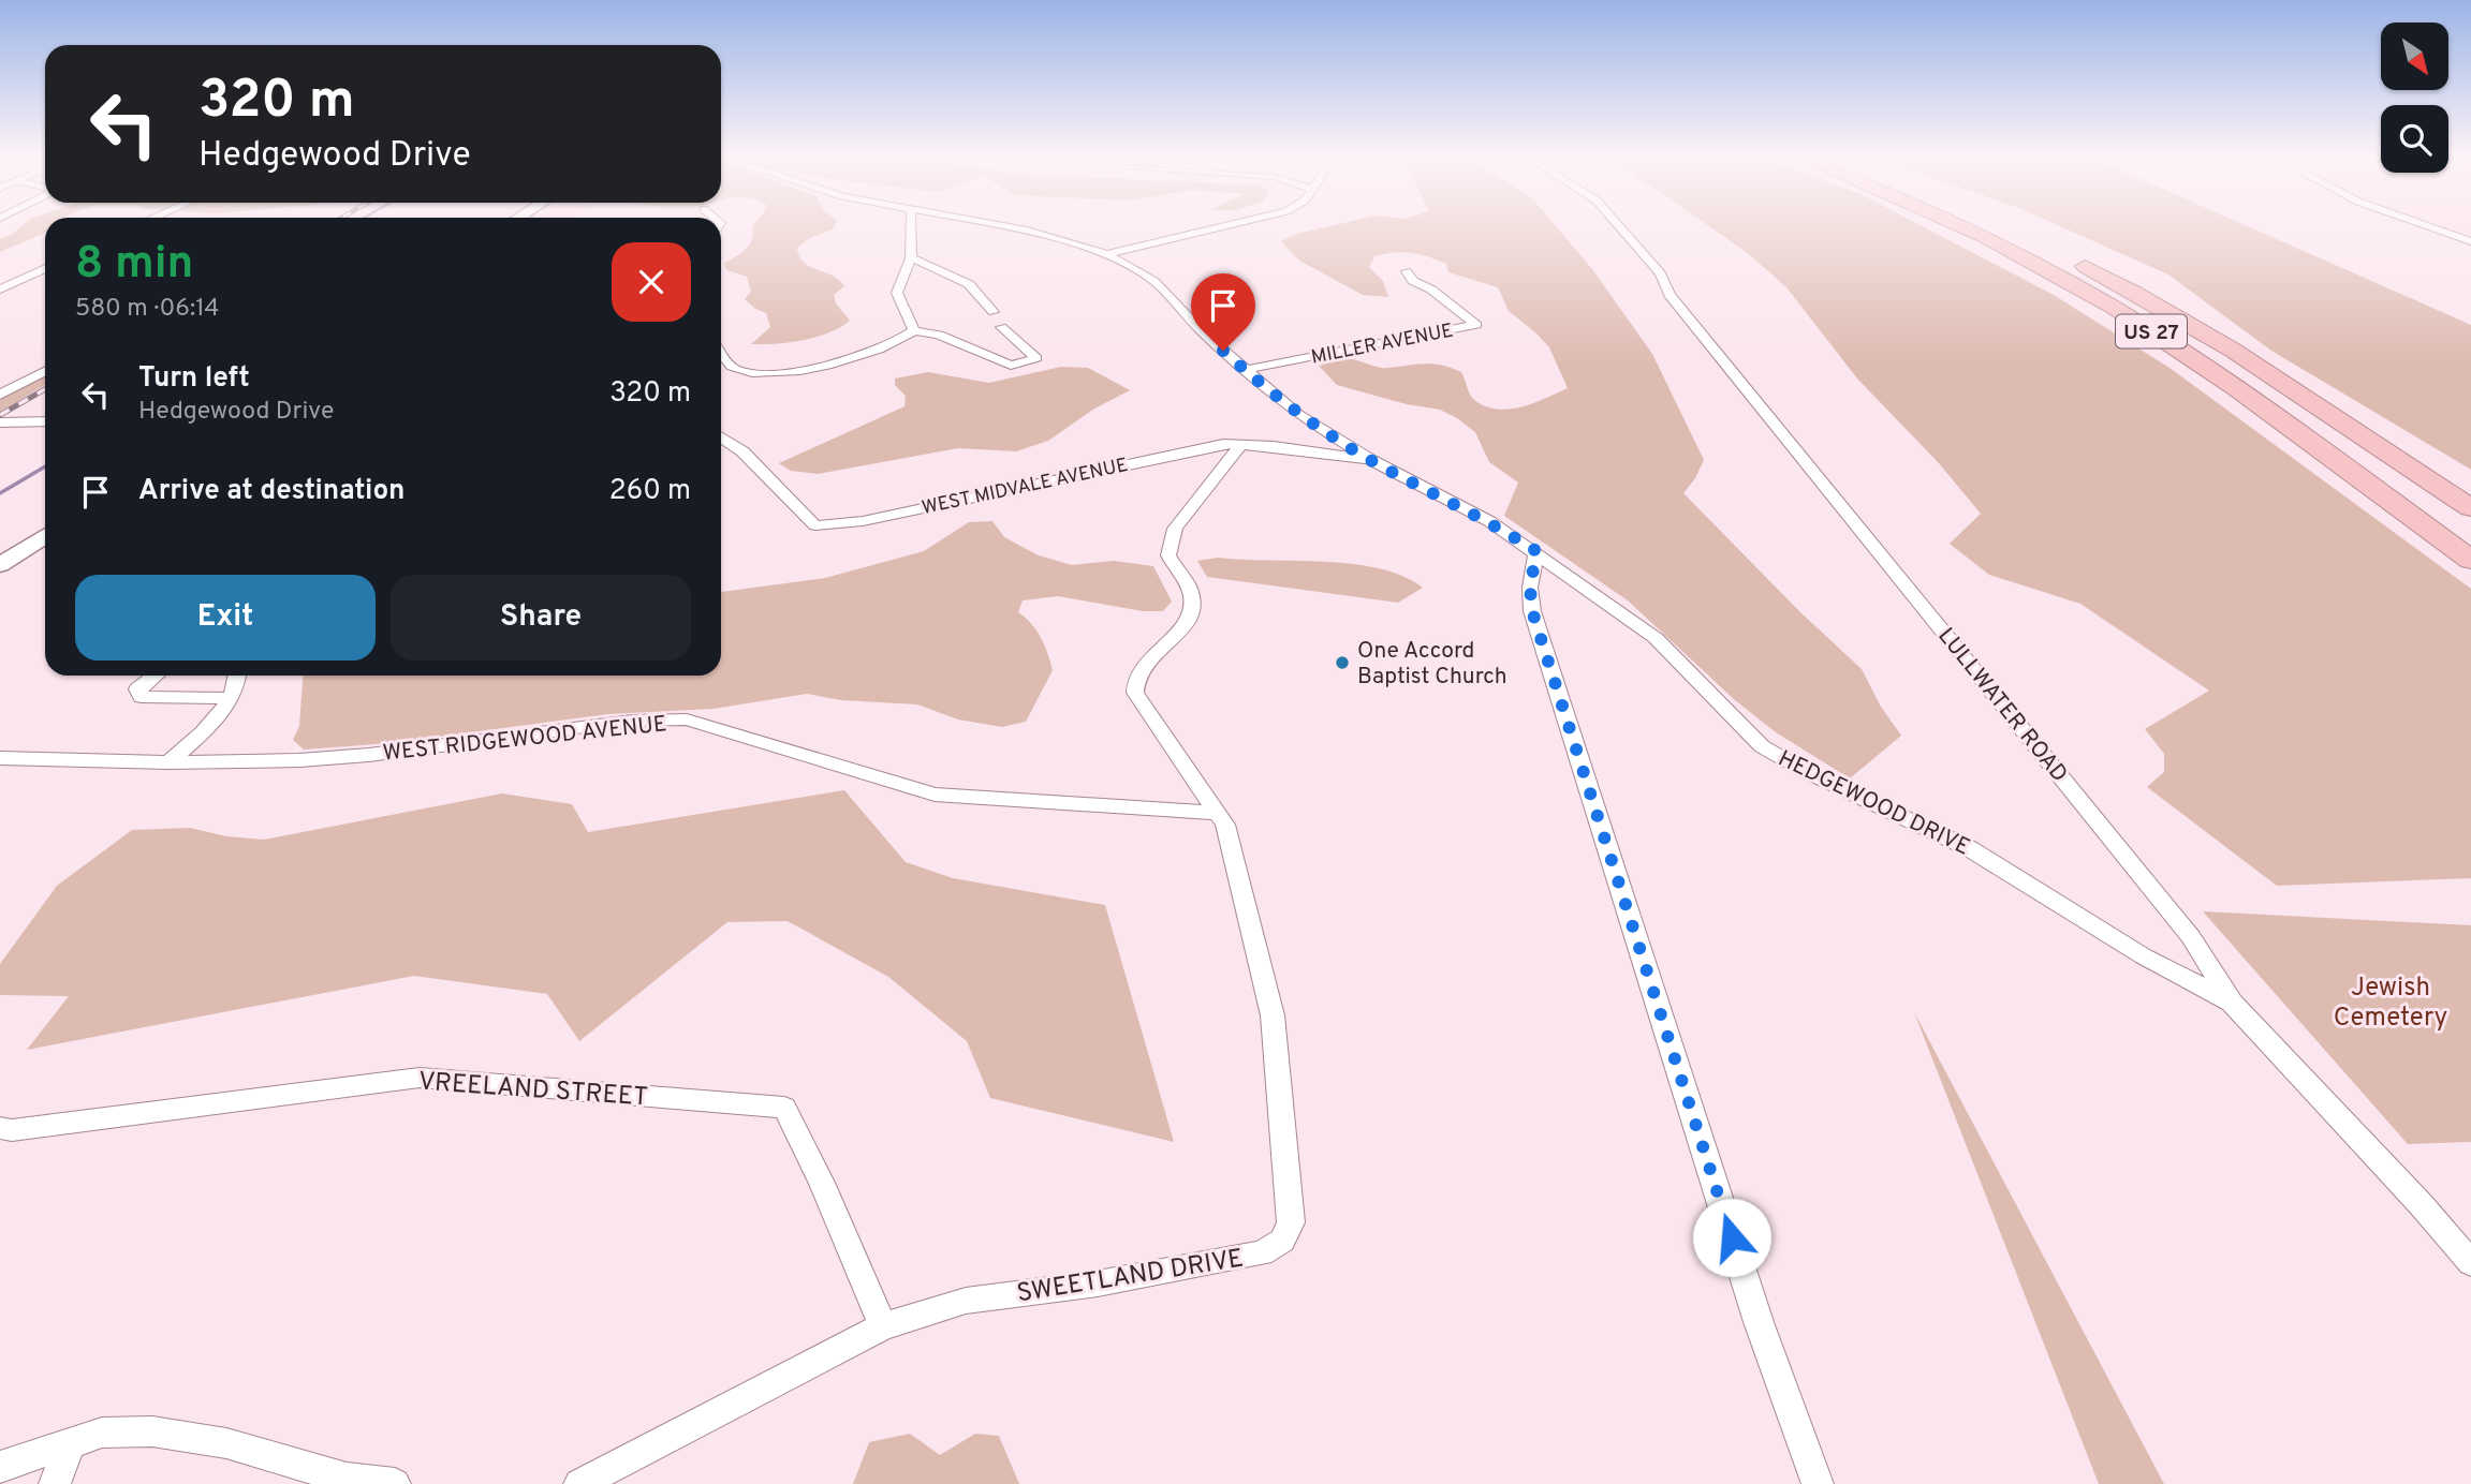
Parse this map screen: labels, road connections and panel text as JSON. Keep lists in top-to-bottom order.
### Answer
{
  "streets": {
    "highway": ["US 27"],
    "street": [
      "MILLER AVENUE",
      "WEST MIDVALE AVENUE",
      "LULLWATER ROAD",
      "WEST RIDGEWOOD AVENUE",
      "HEDGEWOOD DRIVE",
      "VREELAND STREET",
      "SWEETLAND DRIVE"
    ]
  },
  "crossings": [
    ["MILLER AVENUE", "HEDGEWOOD DRIVE"],
    ["WEST MIDVALE AVENUE", "HEDGEWOOD DRIVE"],
    ["WEST MIDVALE AVENUE", "SWEETLAND DRIVE"],
    ["LULLWATER ROAD", "HEDGEWOOD DRIVE"],
    ["WEST RIDGEWOOD AVENUE", "SWEETLAND DRIVE"],
    ["VREELAND STREET", "SWEETLAND DRIVE"]
  ],
  "parks": ["Jewish Cemetery"],
  "places": ["One Accord Baptist Church"],
  "north": "bottom right",
  "page": {
    "turn": ["320 m", "Hedgewood Drive"],
    "heading": ["8 min", "580 m · 06:14"],
    "list": [
      {
        "name": "Turn left",
        "note": "Hedgewood Drive",
        "value": "320 m"
      },
      {
        "name": "Arrive at destination",
        "value": "260 m"
      }
    ],
    "buttons": ["Exit", "Share"]
  }
}
